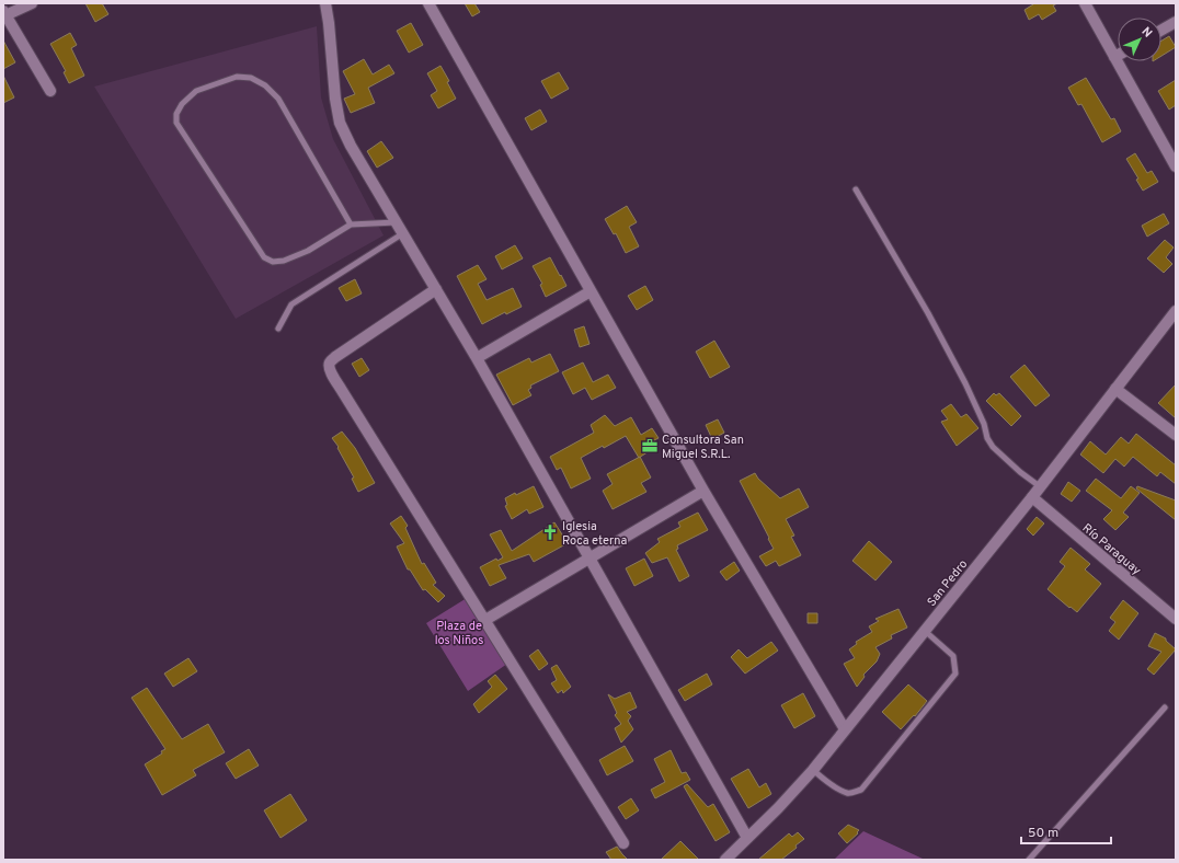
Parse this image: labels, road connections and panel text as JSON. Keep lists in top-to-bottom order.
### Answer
{
  "streets": {
    "street": ["Río Paraguay", "San Pedro"]
  },
  "crossings": [
    ["Río Paraguay", "San Pedro"]
  ],
  "parks": ["Plaza de los Niños"],
  "places": {
    "office": ["Consultora San Miguel S.R.L."],
    "church": ["Iglesia Roca eterna"]
  },
  "scale_bar": "50 m",
  "north": "top right"
}
